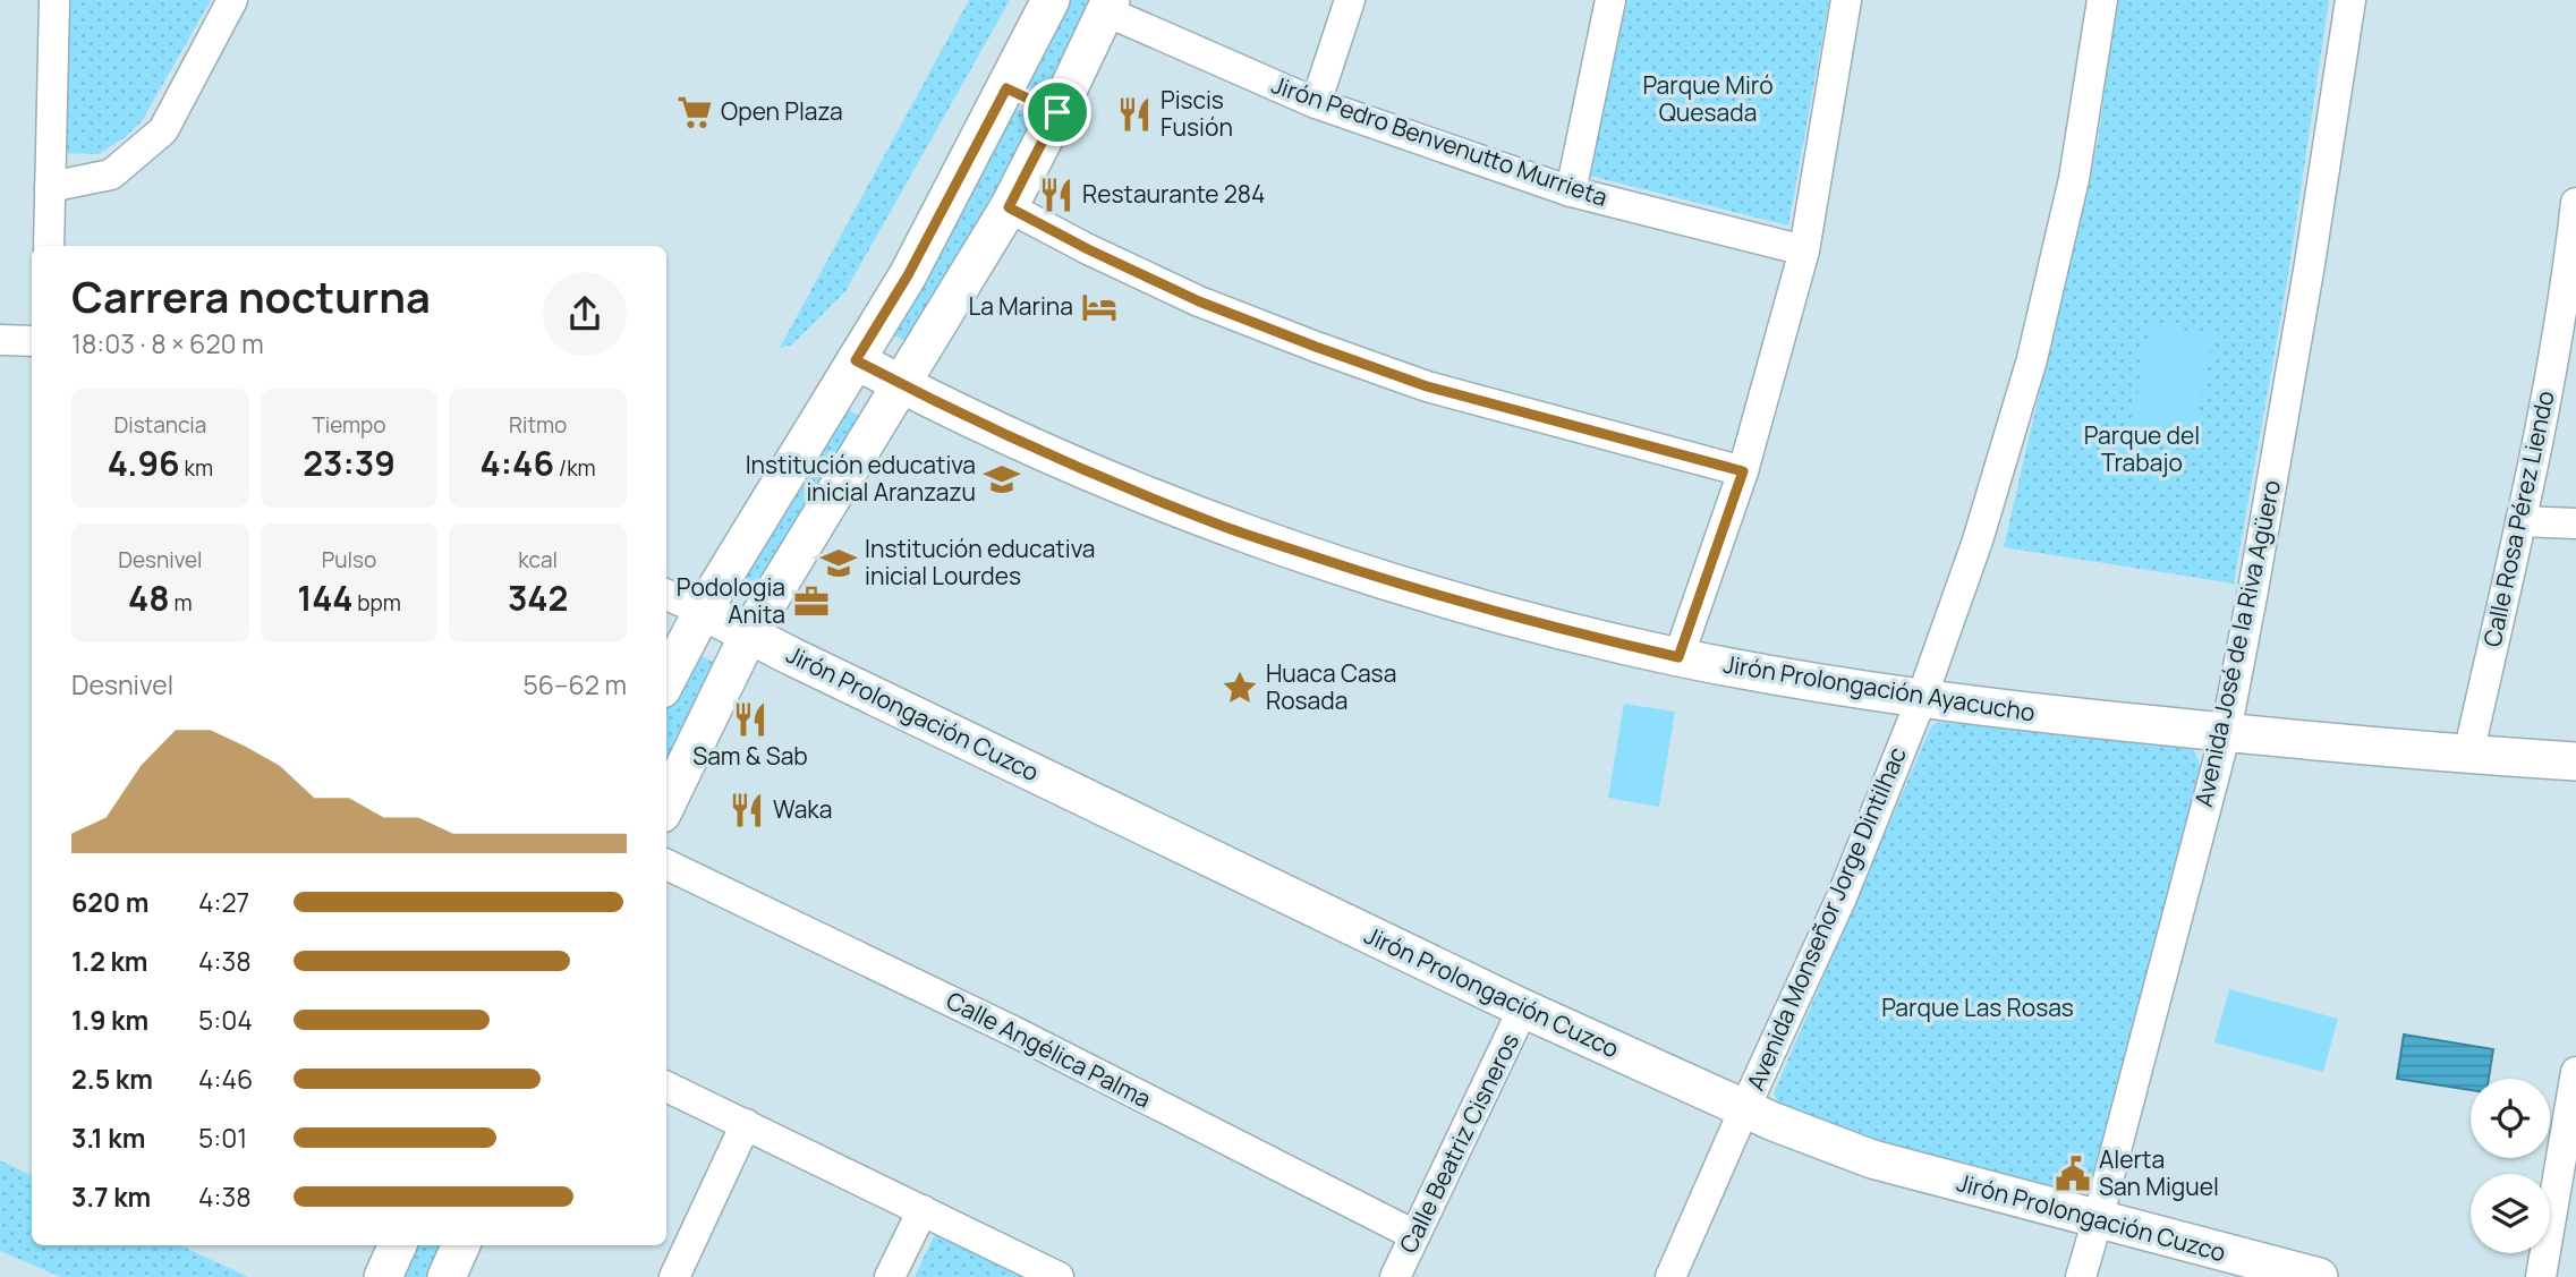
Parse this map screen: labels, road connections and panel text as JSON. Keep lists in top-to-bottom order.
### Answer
{
  "streets": {
    "street": [
      "Jirón Pedro Benvenutto Murrieta",
      "Calle Rosa Pérez Liendo",
      "Avenida José de la Riva Agüero",
      "Jirón Prolongación Ayacucho",
      "Jirón Prolongación Cuzco",
      "Avenida Monseñor Jorge Dintilhac",
      "Calle Angélica Palma",
      "Calle Beatriz Cisneros"
    ]
  },
  "crossings": [
    ["Calle Rosa Pérez Liendo", "Jirón Prolongación Ayacucho"],
    ["Avenida José de la Riva Agüero", "Jirón Prolongación Ayacucho"],
    ["Avenida José de la Riva Agüero", "Jirón Prolongación Cuzco"],
    ["Jirón Prolongación Ayacucho", "Avenida Monseñor Jorge Dintilhac"],
    ["Jirón Prolongación Cuzco", "Avenida Monseñor Jorge Dintilhac"],
    ["Jirón Prolongación Cuzco", "Calle Beatriz Cisneros"],
    ["Calle Angélica Palma", "Calle Beatriz Cisneros"]
  ],
  "parks": ["Parque Miró Quesada", "Parque del Trabajo", "Parque Las Rosas"],
  "places": {
    "supermarket": ["Open Plaza"],
    "restaurant": [
      "Piscis Fusión",
      "Restaurante 284",
      "Sam & Sab",
      "Waka"
    ],
    "hotel": ["La Marina"],
    "school or university": ["Institución educativa inicial Aranzazu", "Institución educativa inicial Lourdes"],
    "office": ["Podologia Anita"],
    "place": ["Huaca Casa Rosada"],
    "public building": ["Alerta San Miguel"]
  },
  "page": {
    "heading": ["Carrera nocturna", "18:03 · 8 × 620 m"],
    "stats": [
      ["Distancia", "4.96 km"],
      ["Tiempo", "23:39"],
      ["Ritmo", "4:46 /km"],
      ["Desnivel", "48 m"],
      ["Pulso", "144 bpm"],
      ["kcal", "342"]
    ],
    "chart": ["Desnivel", "56–62 m"],
    "list": [
      {
        "name": "620 m",
        "note": "4:27"
      },
      {
        "name": "1.2 km",
        "note": "4:38"
      },
      {
        "name": "1.9 km",
        "note": "5:04"
      },
      {
        "name": "2.5 km",
        "note": "4:46"
      },
      {
        "name": "3.1 km",
        "note": "5:01"
      },
      {
        "name": "3.7 km",
        "note": "4:38"
      }
    ]
  }
}
